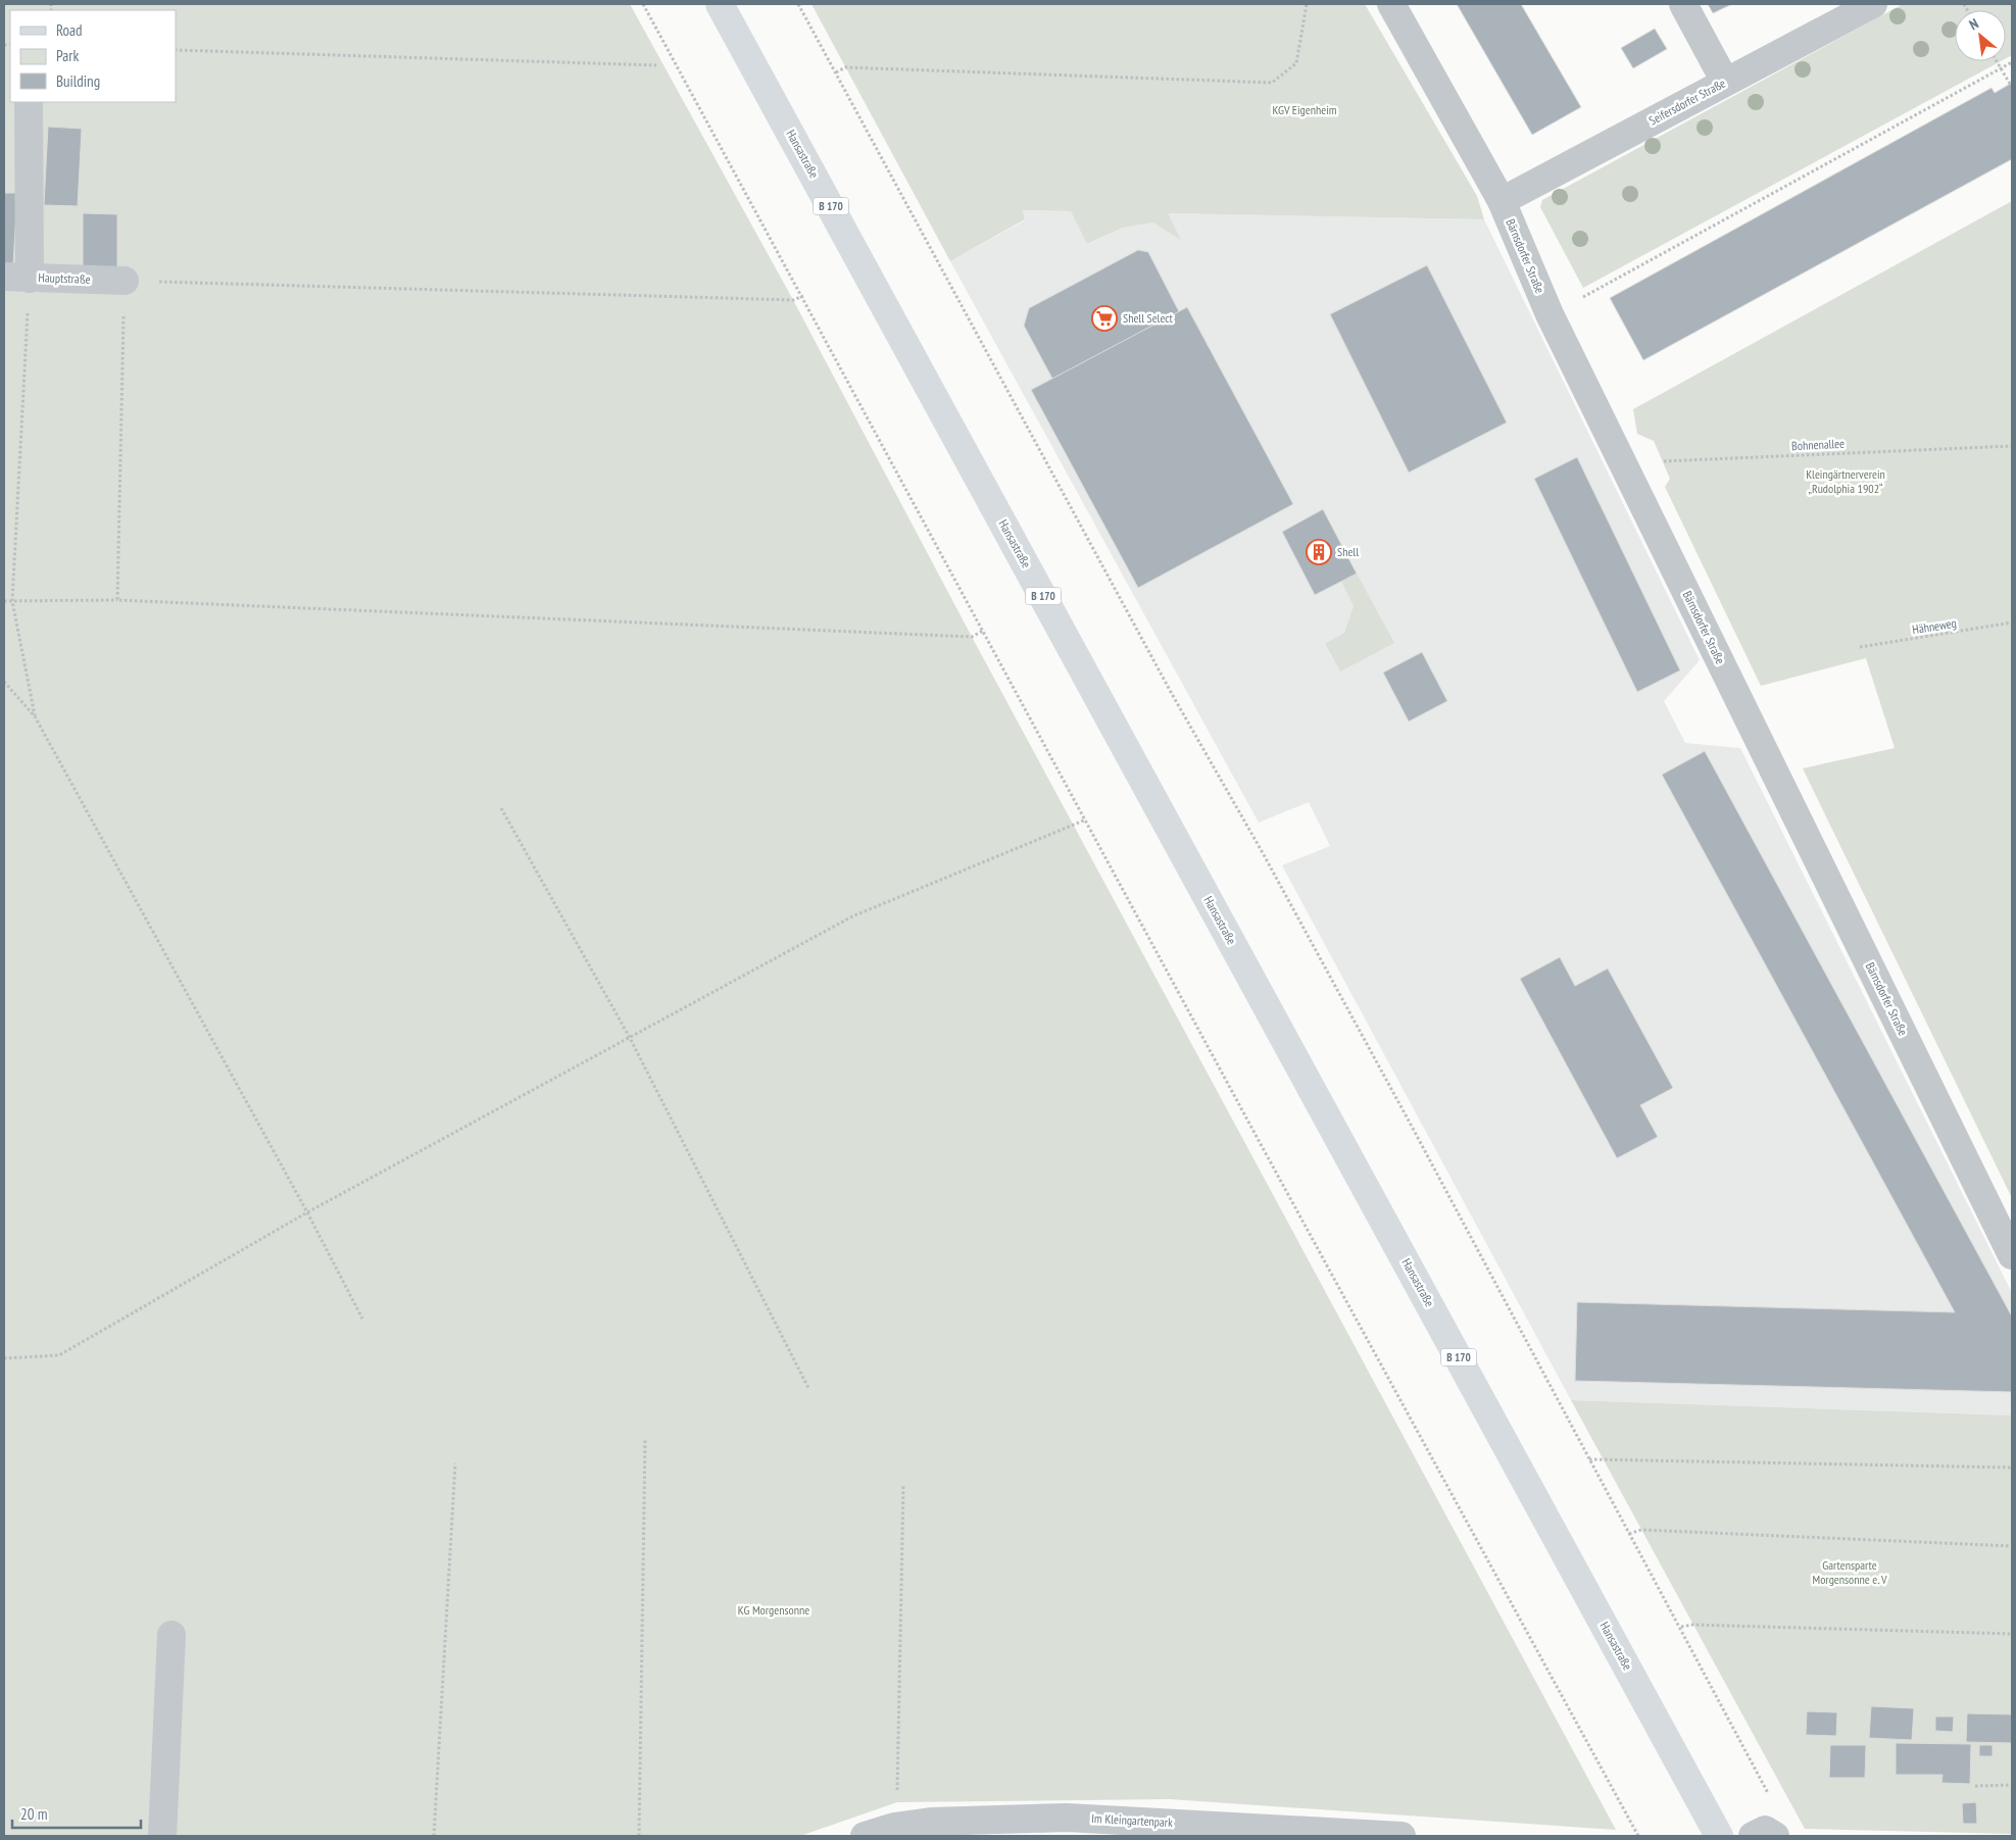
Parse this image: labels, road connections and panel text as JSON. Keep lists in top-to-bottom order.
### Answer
{
  "streets": {
    "main road": ["Hansastraße", "B 170"],
    "street": [
      "Seifersdorfer Straße",
      "Bärnsdorfer Straße",
      "Hauptstraße",
      "Im Kleingartenpark"
    ],
    "path": ["Bohnenallee", "Hähneweg"]
  },
  "crossings": [
    ["Seifersdorfer Straße", "Bärnsdorfer Straße"],
    ["Bärnsdorfer Straße", "Bohnenallee"]
  ],
  "parks": [
    "KGV Eigenheim",
    "Kleingärtnerverein „Rudolphia 1902“",
    "Gartensparte Morgensonne e. V",
    "KG Morgensonne"
  ],
  "places": {
    "supermarket": ["Shell Select"],
    "building": ["Shell"]
  },
  "legend": ["Road", "Park", "Building"],
  "scale_bar": "20 m",
  "north": "top left"
}
